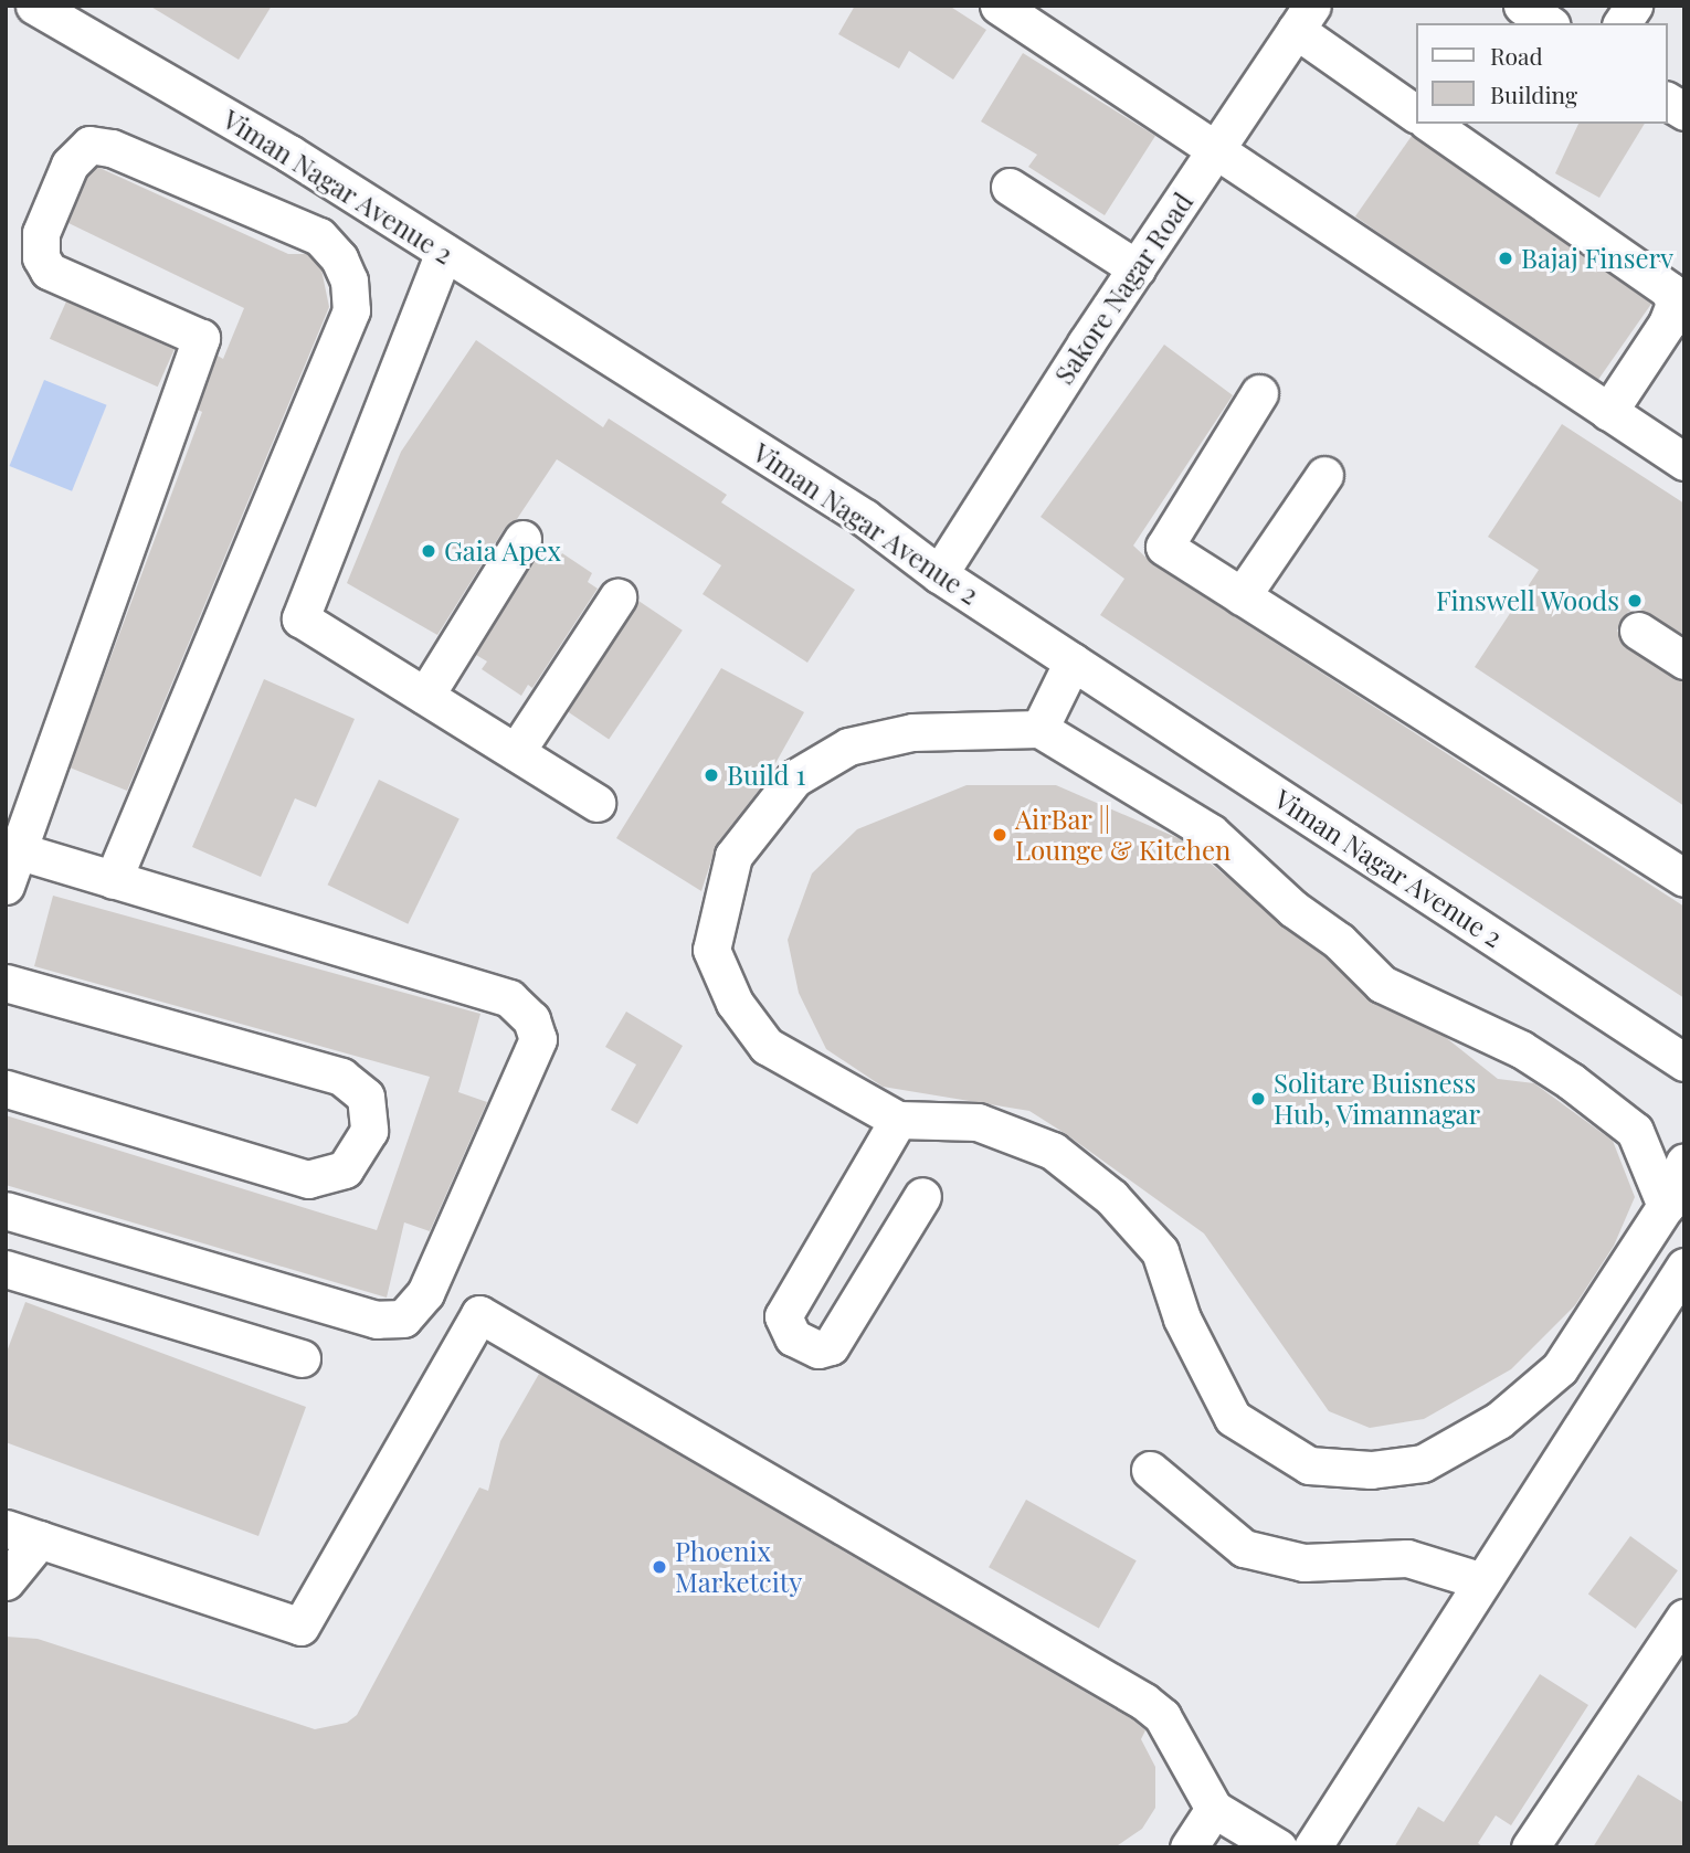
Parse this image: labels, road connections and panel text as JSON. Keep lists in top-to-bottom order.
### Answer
{
  "streets": {
    "street": ["Viman Nagar Avenue 2", "Sakore Nagar Road"]
  },
  "crossings": [
    ["Viman Nagar Avenue 2", "Sakore Nagar Road"]
  ],
  "places": [
    "Bajaj Finserv",
    "Gaia Apex",
    "Finswell Woods",
    "Build 1",
    "AirBar || Lounge & Kitchen",
    "Solitare Buisness Hub, Vimannagar",
    "Phoenix Marketcity"
  ],
  "legend": ["Road", "Building"]
}
